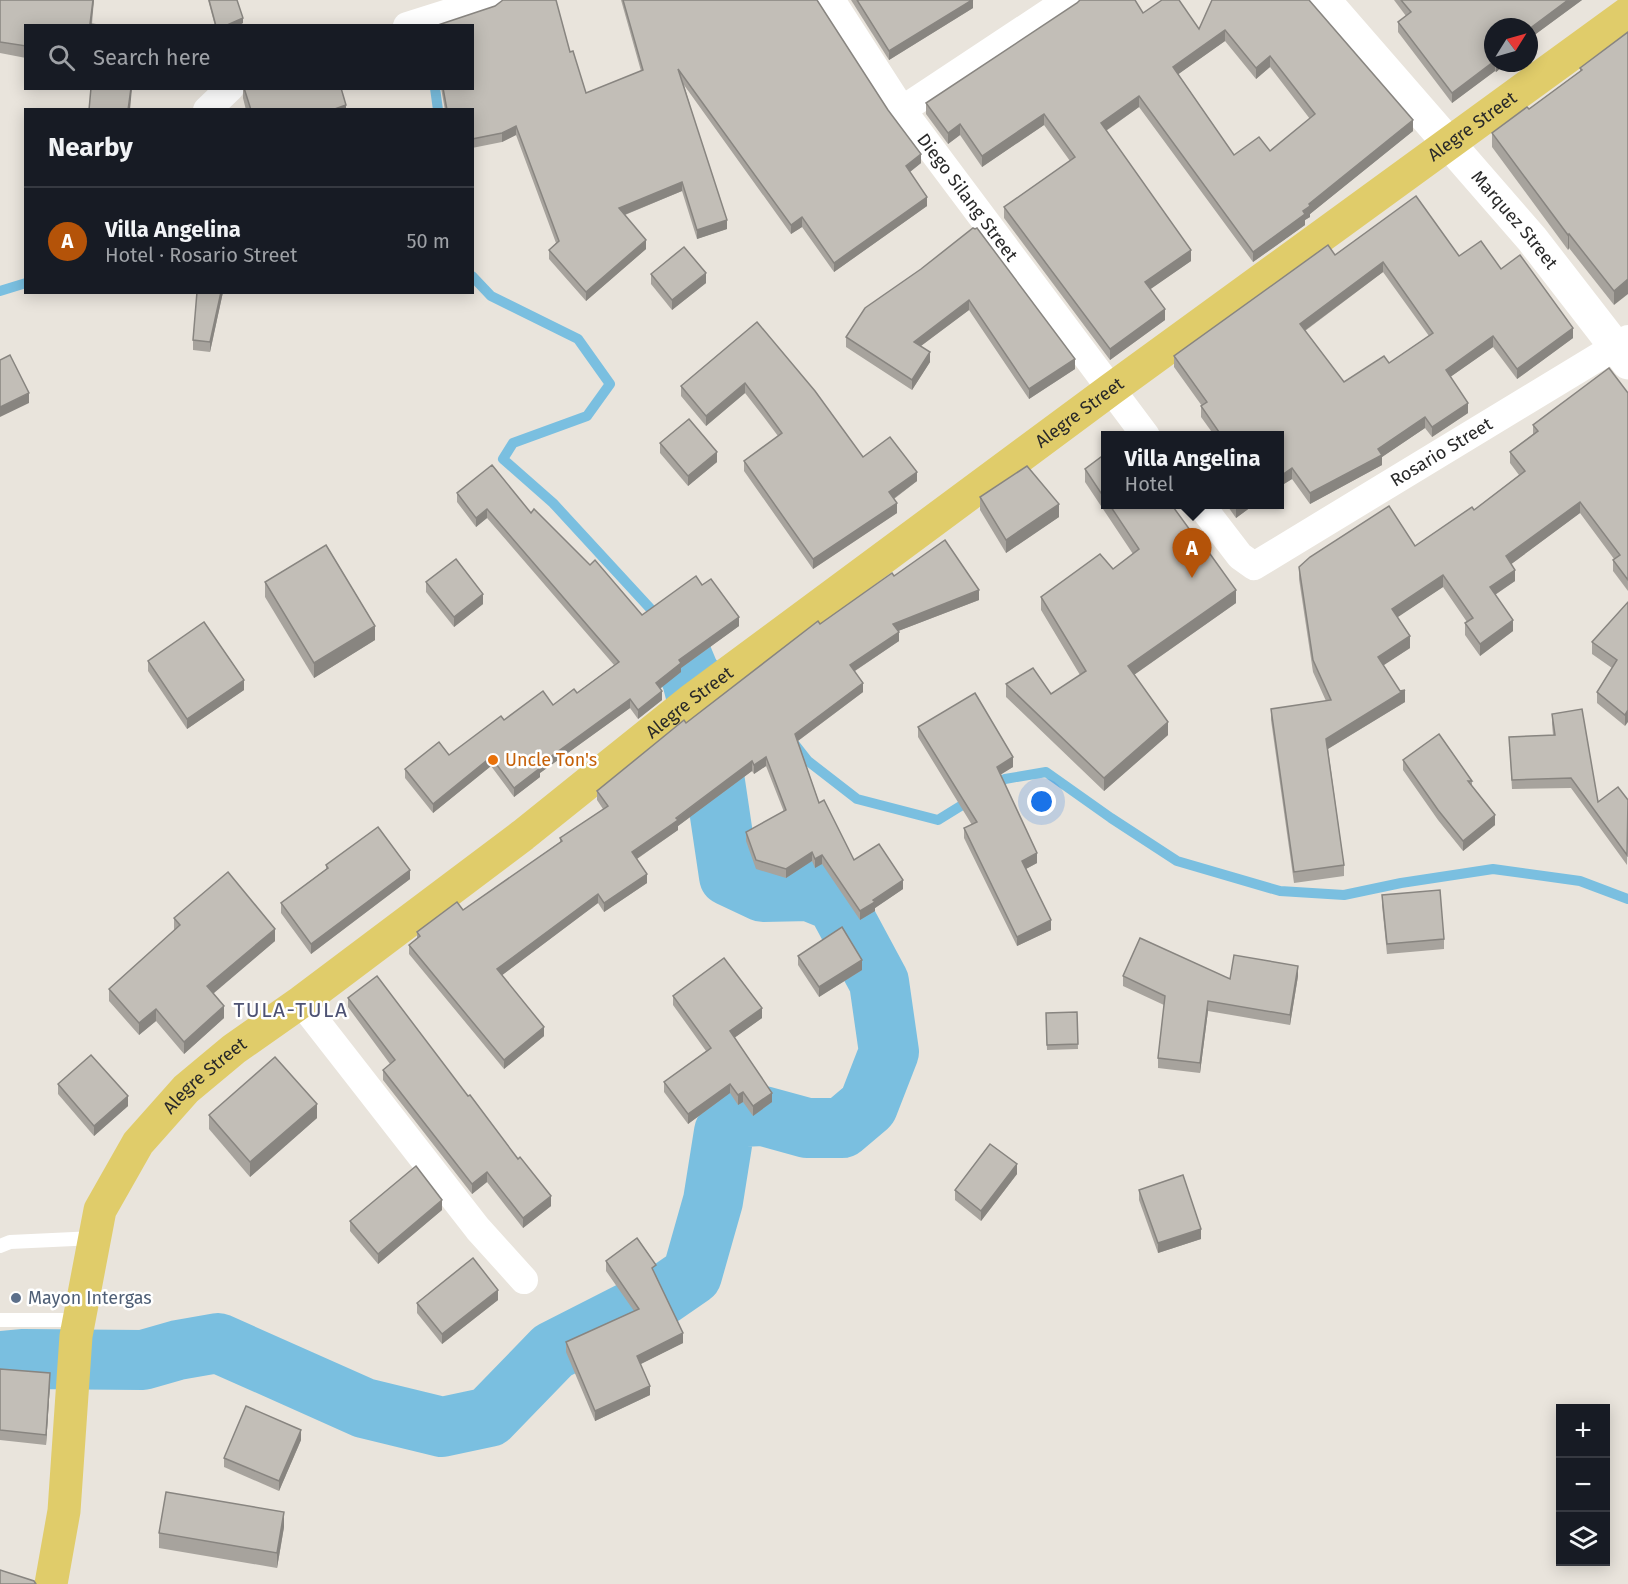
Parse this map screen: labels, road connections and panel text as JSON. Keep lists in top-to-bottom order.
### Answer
{
  "streets": {
    "main road": ["Alegre Street"],
    "street": ["Diego Silang Street", "Marquez Street", "Rosario Street"]
  },
  "crossings": [
    ["Alegre Street", "Diego Silang Street"],
    ["Alegre Street", "Marquez Street"],
    ["Marquez Street", "Rosario Street"]
  ],
  "districts": ["TULA-TULA"],
  "places": ["Uncle Ton's", "Mayon Intergas"],
  "north": "top right",
  "page": {
    "search": "Search here",
    "heading": "Nearby",
    "list": [
      {
        "mark": "A",
        "name": "Villa Angelina",
        "note": "Hotel · Rosario Street",
        "value": "50 m"
      }
    ],
    "popup": ["Villa Angelina", "Hotel"],
    "pins": "A",
    "map_buttons": ["+", "−"]
  }
}
